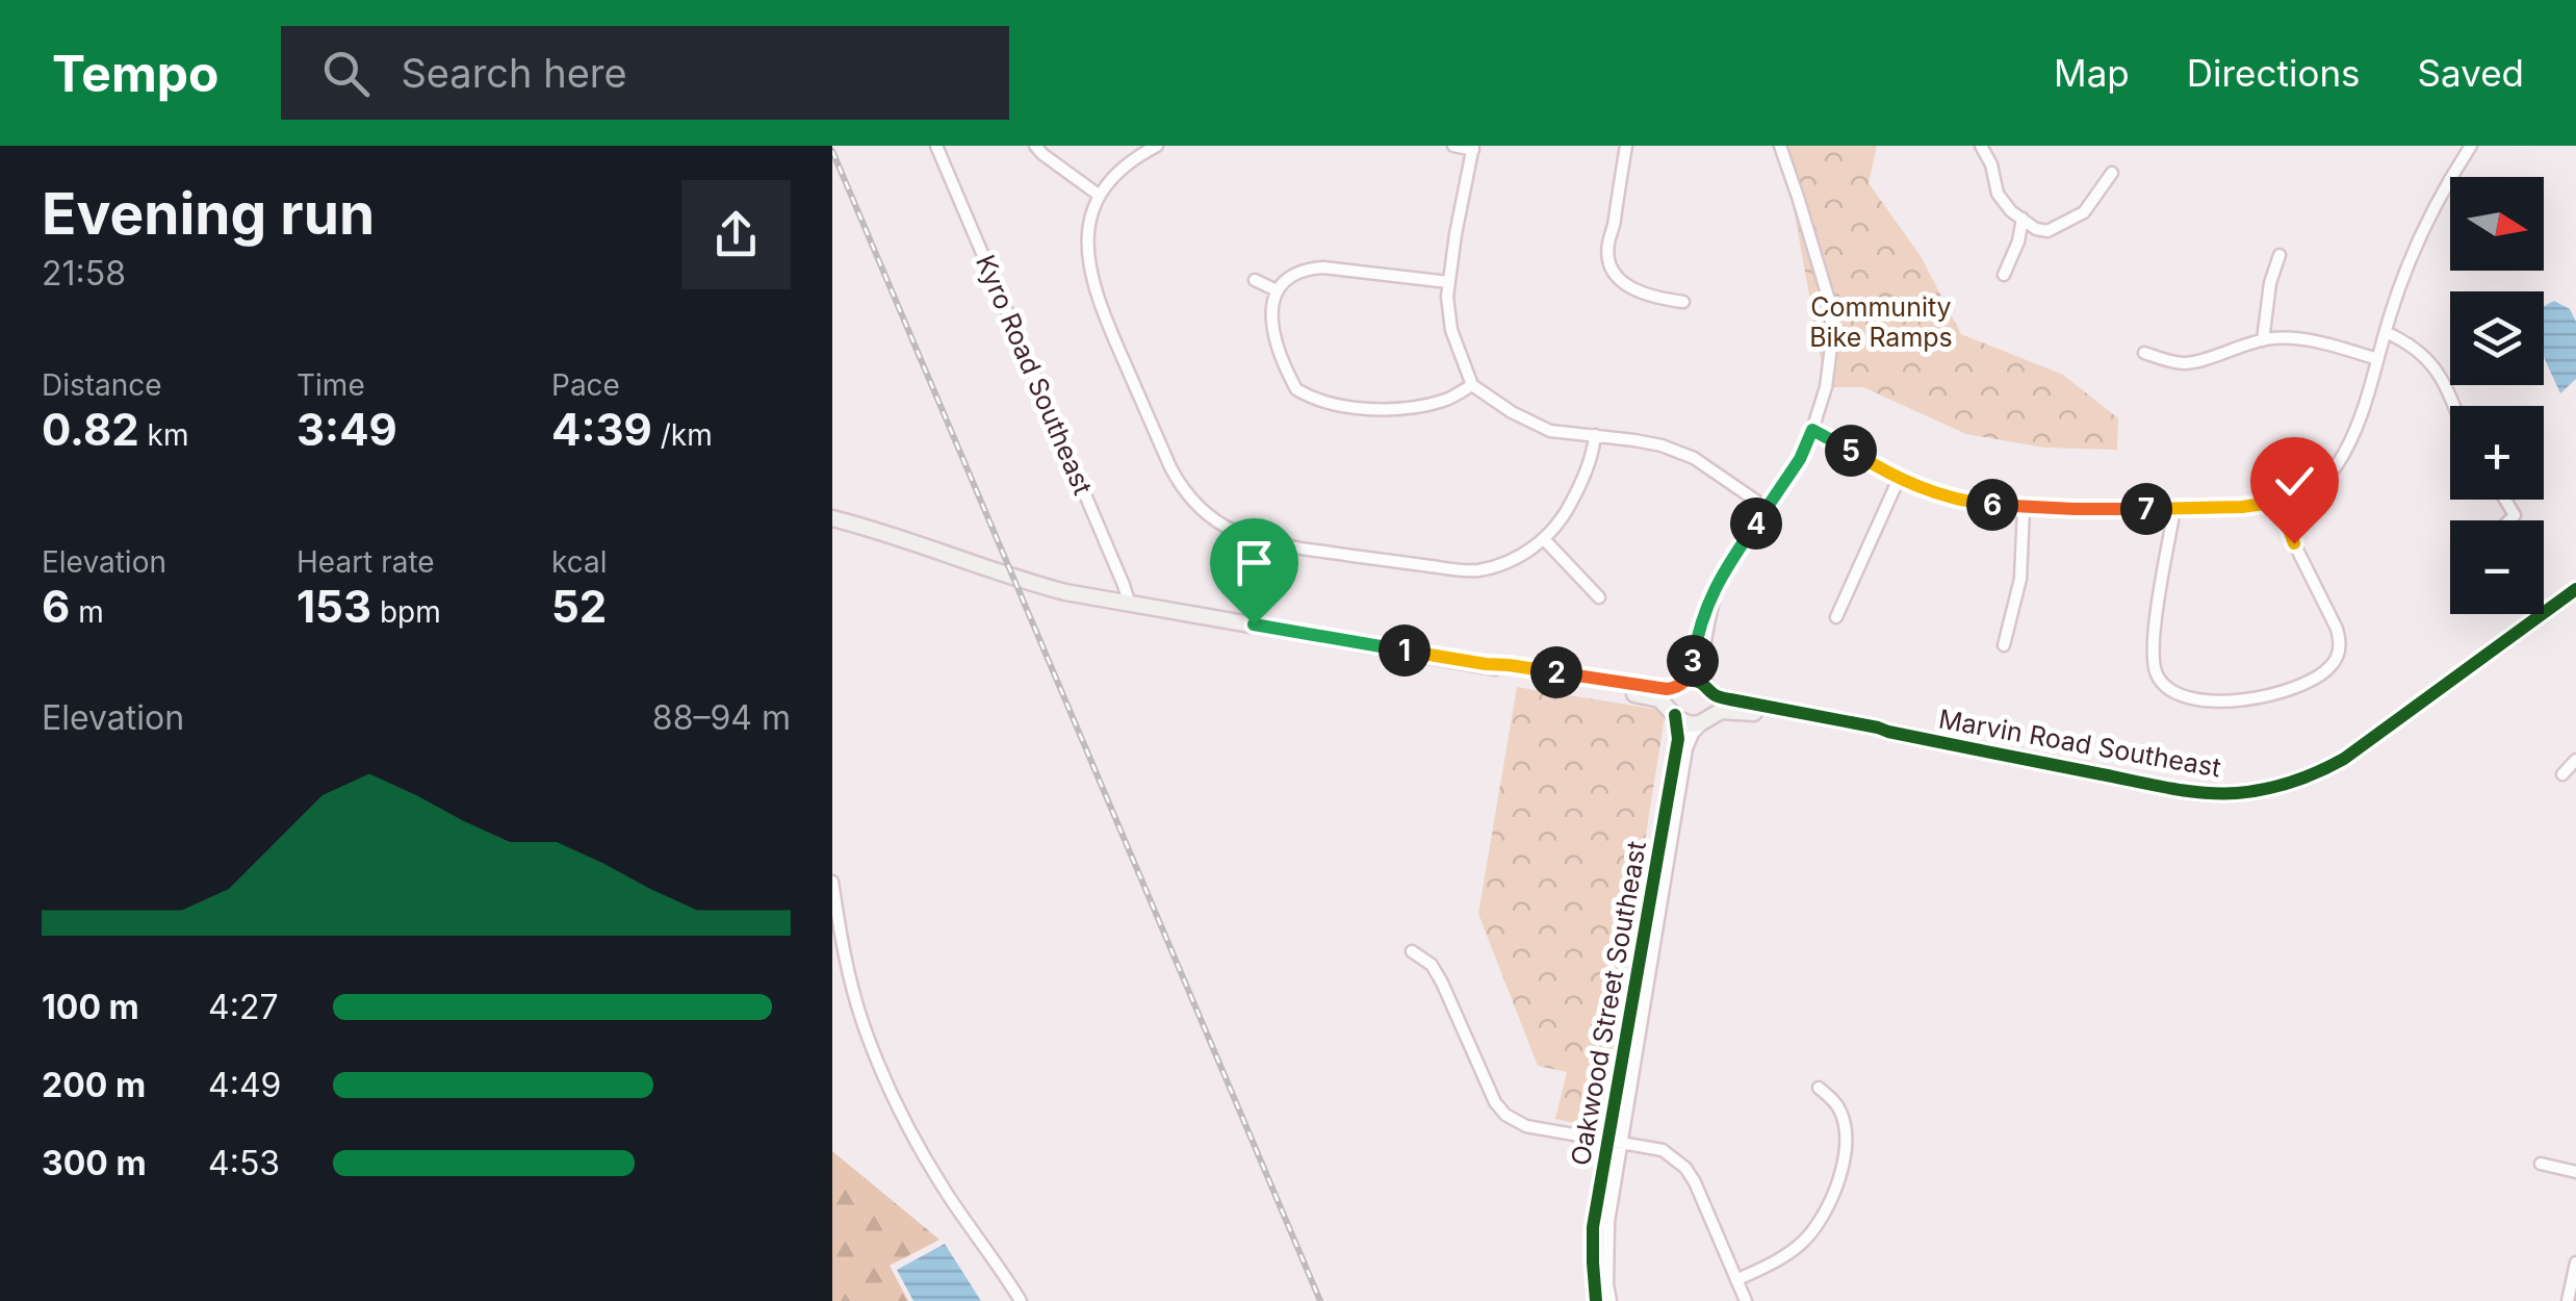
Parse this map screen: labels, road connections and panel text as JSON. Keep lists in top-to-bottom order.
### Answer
{
  "streets": {
    "street": ["Kyro Road Southeast", "Marvin Road Southeast", "Oakwood Street Southeast"]
  },
  "crossings": [
    ["Marvin Road Southeast", "Oakwood Street Southeast"]
  ],
  "parks": ["Community Bike Ramps"],
  "north": "right",
  "page": {
    "header": "Tempo",
    "search": "Search here",
    "nav": ["Map", "Directions", "Saved"],
    "heading": ["Evening run", "21:58"],
    "map_buttons": ["+", "−"],
    "stats": [
      ["Distance", "0.82 km"],
      ["Time", "3:49"],
      ["Pace", "4:39 /km"],
      ["Elevation", "6 m"],
      ["Heart rate", "153 bpm"],
      ["kcal", "52"]
    ],
    "pins": [
      "5",
      "6",
      "7",
      "4",
      "1",
      "3",
      "2"
    ],
    "chart": ["Elevation", "88–94 m"],
    "list": [
      {
        "name": "100 m",
        "note": "4:27"
      },
      {
        "name": "200 m",
        "note": "4:49"
      },
      {
        "name": "300 m",
        "note": "4:53"
      }
    ]
  }
}
